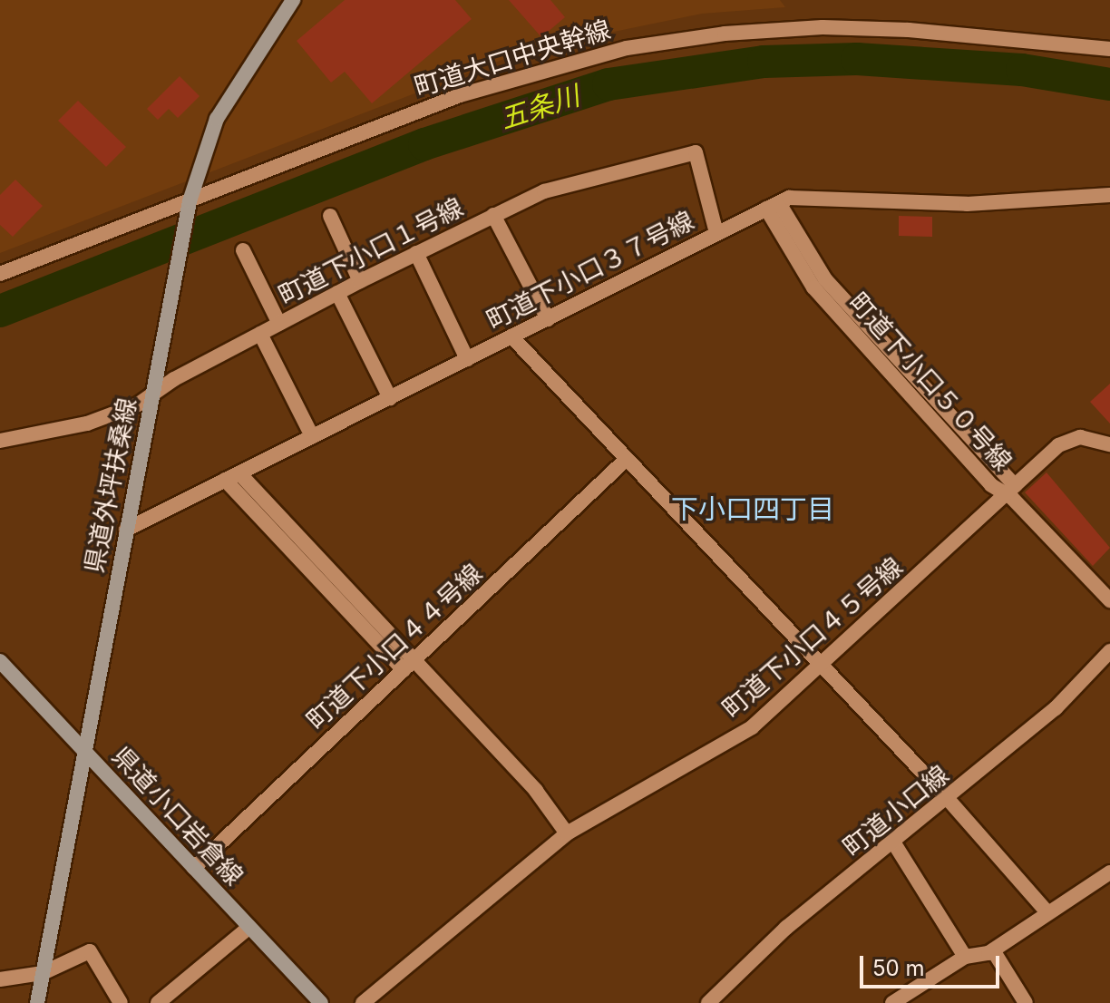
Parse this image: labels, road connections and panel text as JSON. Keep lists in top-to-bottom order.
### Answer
{
  "streets": {
    "main road": ["県道外坪扶桑線", "県道小口岩倉線"],
    "street": [
      "町道大口中央幹線",
      "町道下小口１号線",
      "町道下小口３７号線",
      "町道下小口５０号線",
      "町道下小口４５号線",
      "町道下小口４４号線",
      "町道小口線"
    ]
  },
  "crossings": [
    ["町道大口中央幹線", "県道外坪扶桑線"],
    ["町道下小口１号線", "町道下小口３７号線"],
    ["町道下小口１号線", "県道外坪扶桑線"],
    ["町道下小口３７号線", "町道下小口５０号線"],
    ["町道下小口３７号線", "県道外坪扶桑線"],
    ["町道下小口５０号線", "町道下小口４５号線"],
    ["県道外坪扶桑線", "県道小口岩倉線"],
    ["町道下小口４４号線", "県道小口岩倉線"]
  ],
  "districts": ["下小口四丁目"],
  "water": ["五条川"],
  "scale_bar": "50 m"
}
